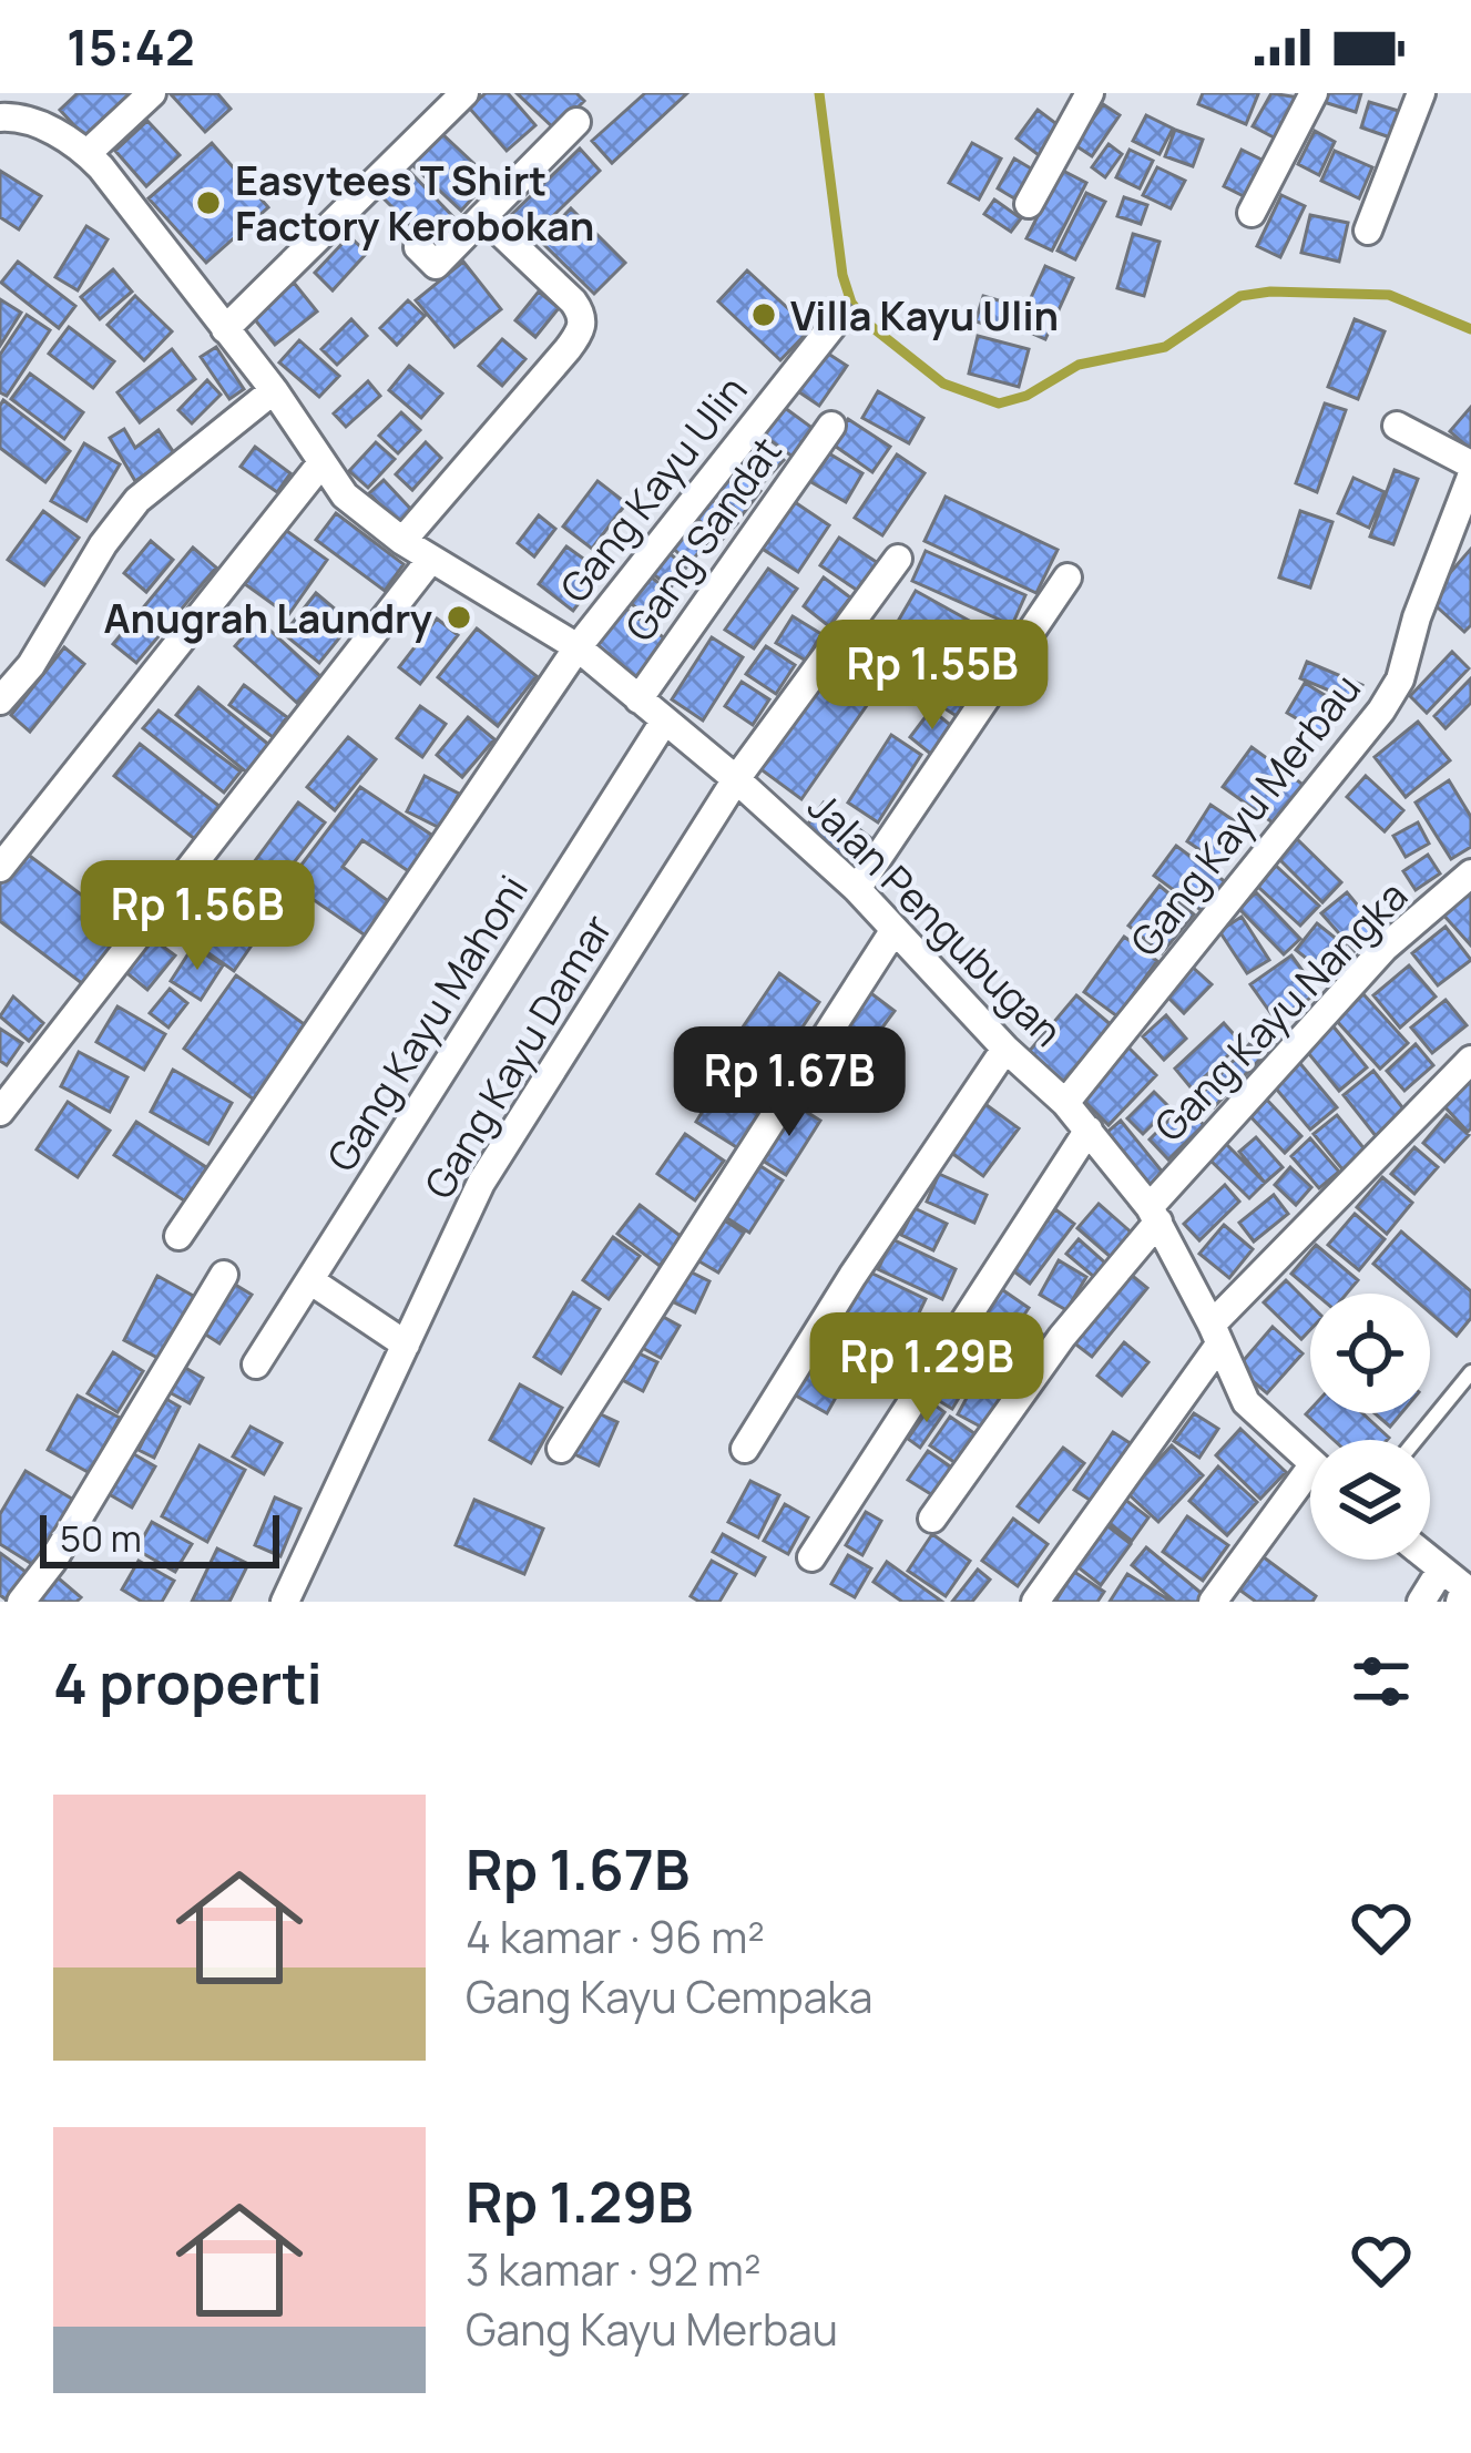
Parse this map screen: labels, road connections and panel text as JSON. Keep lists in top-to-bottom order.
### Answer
{
  "streets": {
    "street": [
      "Gang Kayu Ulin",
      "Gang Sandat",
      "Gang Kayu Merbau",
      "Jalan Pengubugan",
      "Gang Kayu Nangka",
      "Gang Kayu Mahoni",
      "Gang Kayu Damar"
    ]
  },
  "crossings": [
    ["Gang Kayu Ulin", "Jalan Pengubugan"],
    ["Gang Sandat", "Jalan Pengubugan"],
    ["Gang Kayu Merbau", "Jalan Pengubugan"],
    ["Jalan Pengubugan", "Gang Kayu Nangka"],
    ["Jalan Pengubugan", "Gang Kayu Mahoni"],
    ["Jalan Pengubugan", "Gang Kayu Damar"]
  ],
  "places": ["Easytees T Shirt Factory Kerobokan", "Villa Kayu Ulin", "Anugrah Laundry"],
  "scale_bar": "50 m",
  "page": {
    "status": "15:42",
    "price": [
      "Rp 1.55B",
      "Rp 1.56B",
      "Rp 1.67B",
      "Rp 1.29B"
    ],
    "scale": "50 m",
    "heading": "4 properti",
    "list": [
      {
        "name": "Rp 1.67B",
        "note": "4 kamar · 96 m² · Gang Kayu Cempaka"
      },
      {
        "name": "Rp 1.29B",
        "note": "3 kamar · 92 m² · Gang Kayu Merbau"
      }
    ]
  }
}
